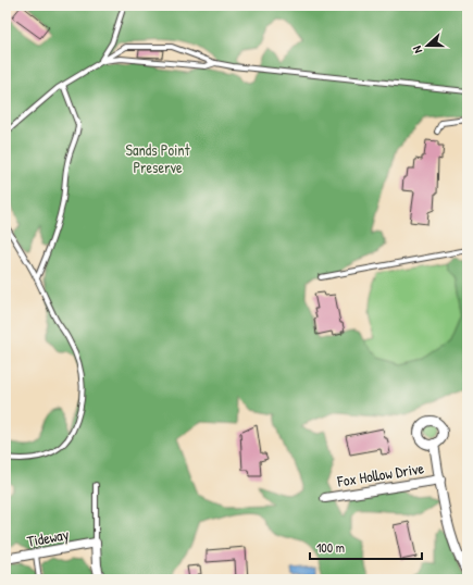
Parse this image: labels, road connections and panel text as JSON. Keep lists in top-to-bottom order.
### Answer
{
  "streets": {
    "street": ["Fox Hollow Drive", "Tideway"]
  },
  "parks": ["Sands Point Preserve"],
  "scale_bar": "100 m",
  "north": "left"
}
